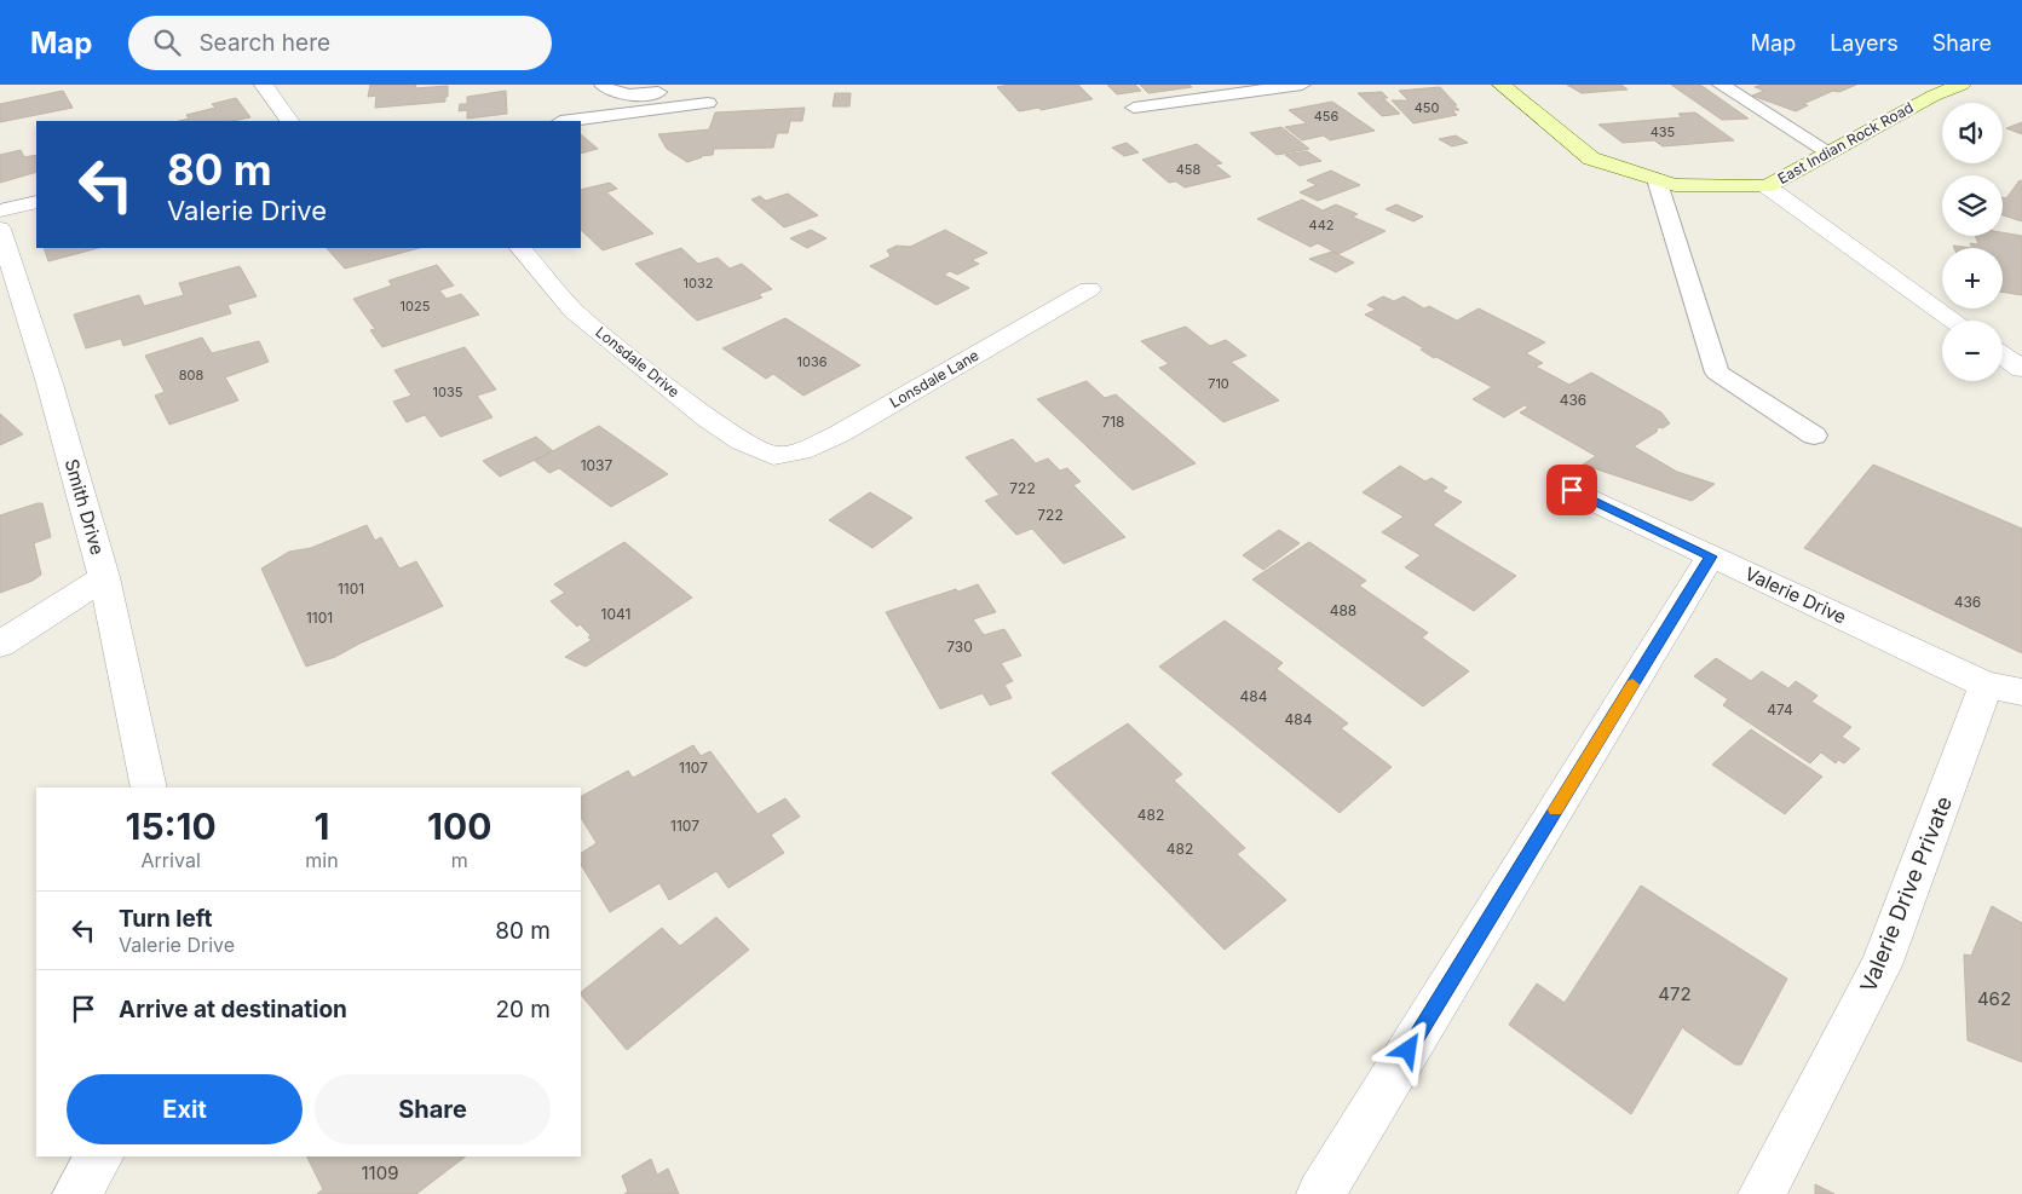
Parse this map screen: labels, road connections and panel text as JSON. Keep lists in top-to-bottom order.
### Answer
{
  "streets": {
    "street": [
      "East Indian Rock Road",
      "Lonsdale Drive",
      "Lonsdale Lane",
      "Smith Drive",
      "Valerie Drive",
      "Valerie Drive Private"
    ]
  },
  "crossings": [
    ["Lonsdale Drive", "Lonsdale Lane"],
    ["Valerie Drive", "Valerie Drive Private"]
  ],
  "house_numbers": [
    "450",
    "456",
    "435",
    "458",
    "442",
    "1032",
    "1025",
    "1036",
    "808",
    "710",
    "1035",
    "436",
    "718",
    "1037",
    "722",
    "722",
    "1101",
    "436",
    "488",
    "1041",
    "1101",
    "730",
    "484",
    "474",
    "484",
    "1107",
    "482",
    "1107",
    "482",
    "472",
    "462",
    "1109"
  ],
  "page": {
    "header": "Map",
    "search": "Search here",
    "nav": ["Map", "Layers", "Share"],
    "map_buttons": ["+", "−"],
    "turn": ["80 m", "Valerie Drive"],
    "eta": [
      "15:10",
      "Arrival",
      "1",
      "min",
      "100",
      "m"
    ],
    "list": [
      {
        "name": "Turn left",
        "note": "Valerie Drive",
        "value": "80 m"
      },
      {
        "name": "Arrive at destination",
        "value": "20 m"
      }
    ],
    "buttons": ["Exit", "Share"]
  }
}
